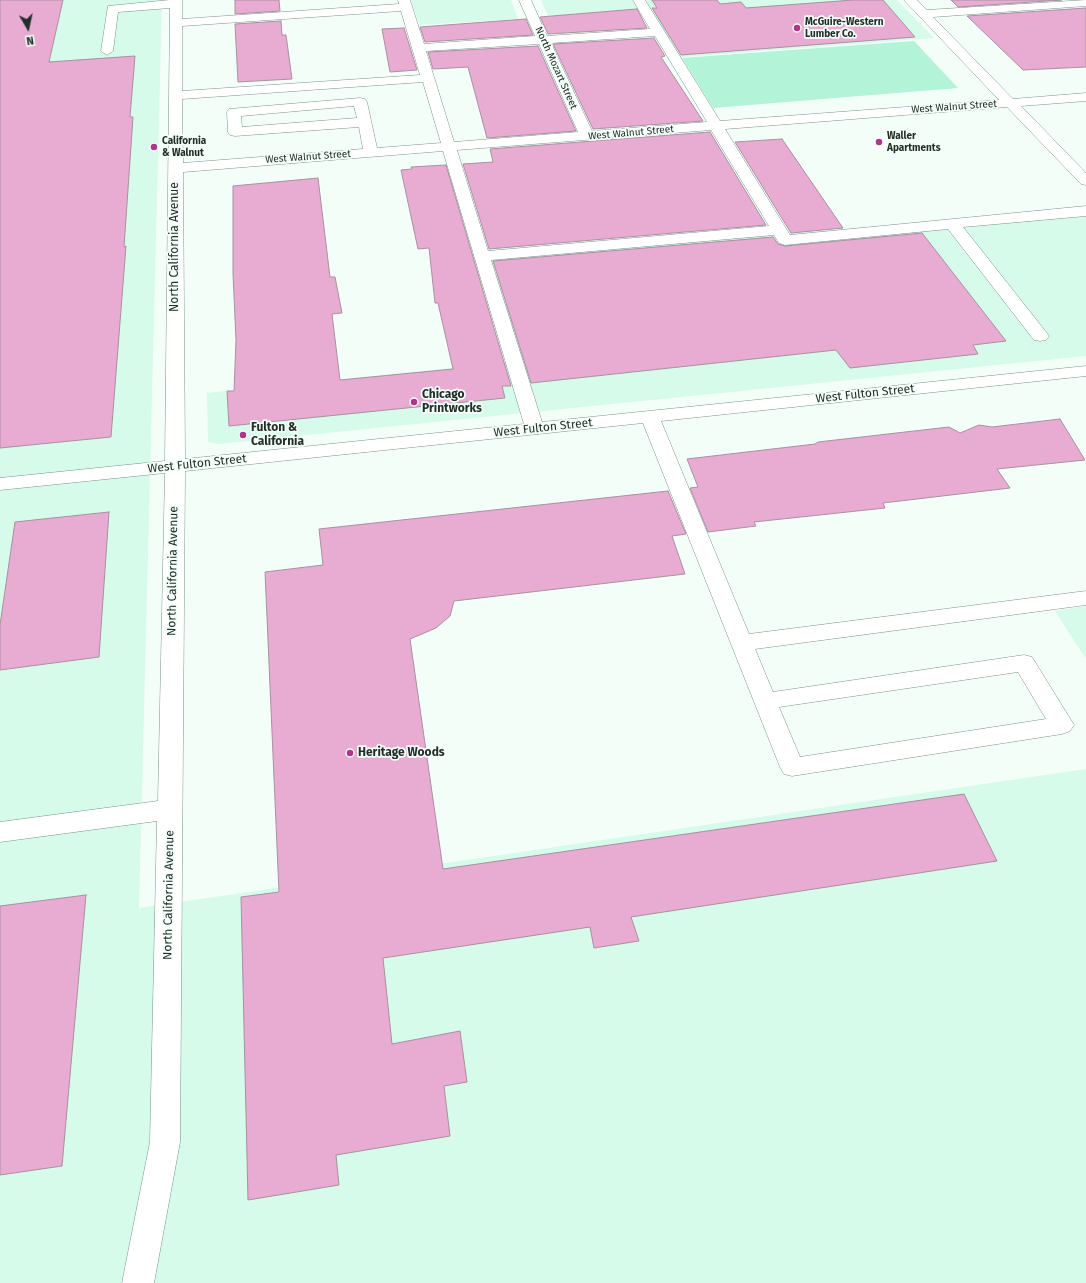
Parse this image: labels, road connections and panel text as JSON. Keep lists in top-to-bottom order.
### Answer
{
  "streets": {
    "street": [
      "North Mozart Street",
      "West Walnut Street",
      "North California Avenue",
      "West Fulton Street"
    ]
  },
  "crossings": [
    ["North Mozart Street", "West Walnut Street"],
    ["West Walnut Street", "North California Avenue"],
    ["North California Avenue", "West Fulton Street"]
  ],
  "places": [
    "McGuire-Western Lumber Co.",
    "Waller Apartments",
    "California & Walnut",
    "Chicago Printworks",
    "Fulton & California",
    "Heritage Woods"
  ],
  "north": "bottom"
}
